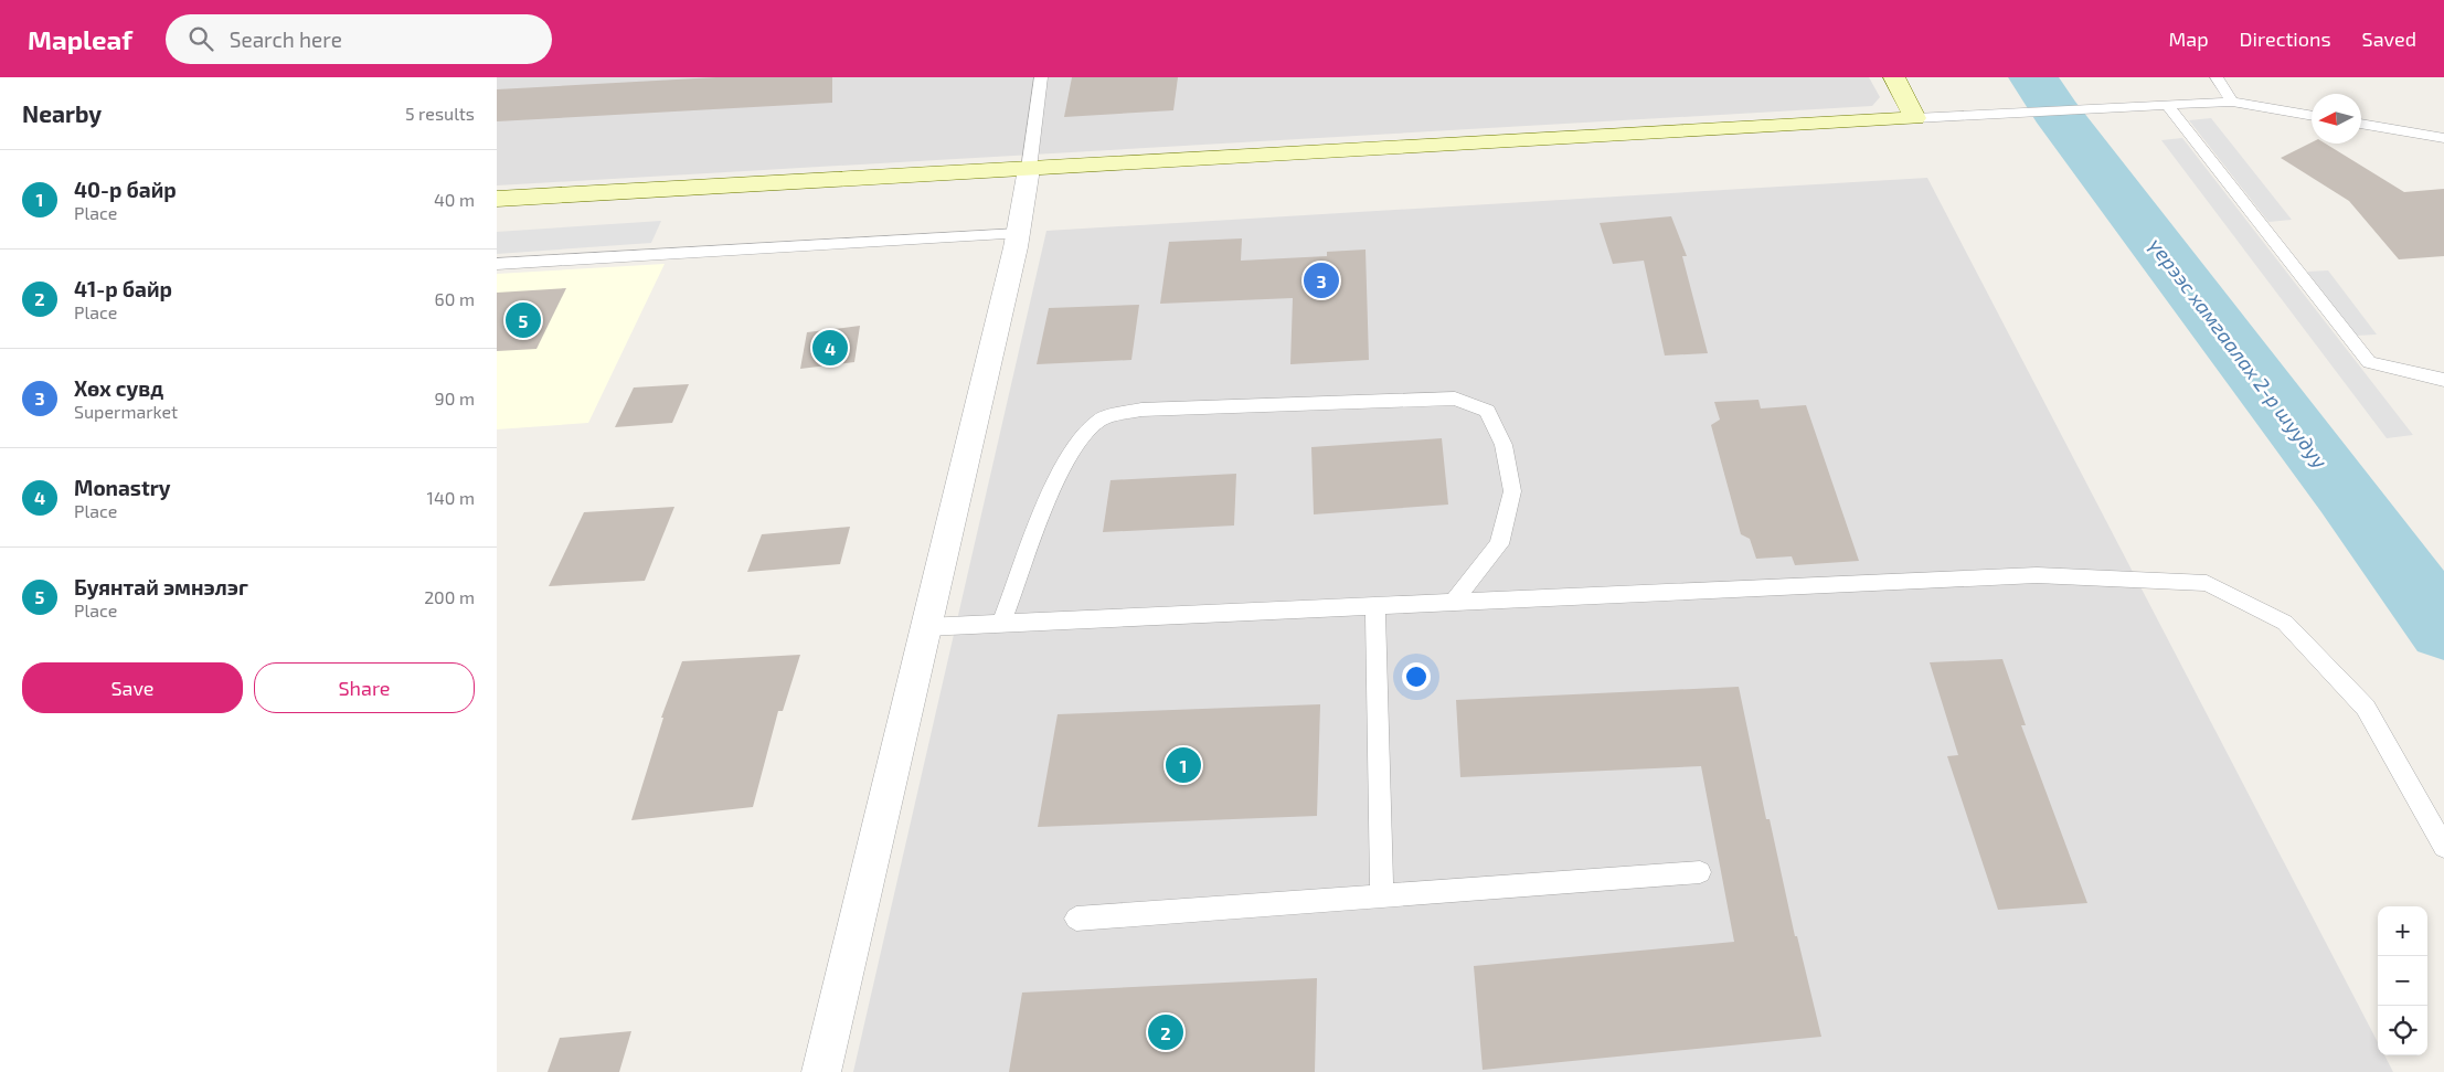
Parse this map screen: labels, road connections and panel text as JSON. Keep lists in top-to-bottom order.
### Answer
{
  "water": ["үерээс хамгаалах 2-р шуудуу"],
  "north": "left",
  "page": {
    "header": "Mapleaf",
    "search": "Search here",
    "nav": ["Map", "Directions", "Saved"],
    "heading": ["Nearby", "5 results"],
    "list": [
      {
        "mark": "1",
        "name": "40-р байр",
        "note": "Place",
        "value": "40 m"
      },
      {
        "mark": "2",
        "name": "41-р байр",
        "note": "Place",
        "value": "60 m"
      },
      {
        "mark": "3",
        "name": "Хөх сувд",
        "note": "Supermarket",
        "value": "90 m"
      },
      {
        "mark": "4",
        "name": "Monastry",
        "note": "Place",
        "value": "140 m"
      },
      {
        "mark": "5",
        "name": "Буянтай эмнэлэг",
        "note": "Place",
        "value": "200 m"
      }
    ],
    "pins": [
      "3",
      "5",
      "4",
      "1",
      "2"
    ],
    "buttons": ["Save", "Share"],
    "map_buttons": ["+", "−"]
  }
}
